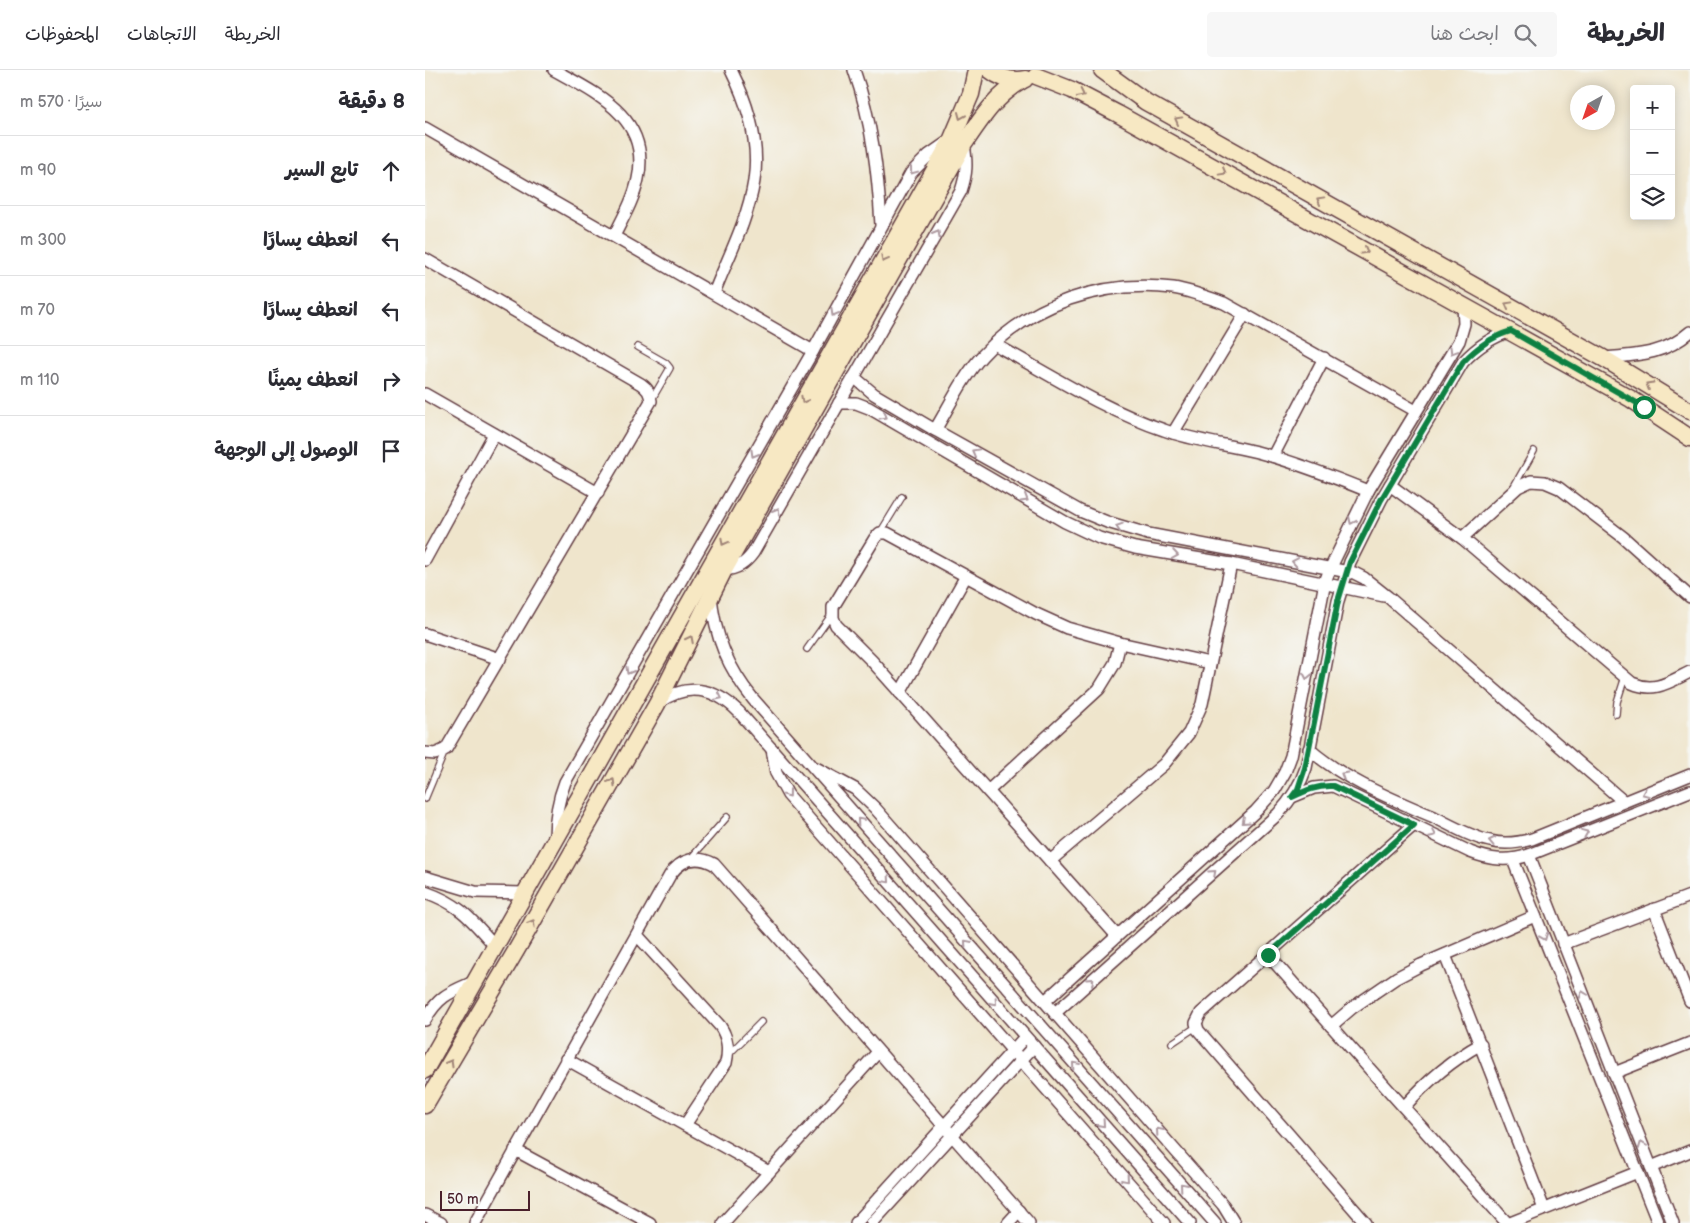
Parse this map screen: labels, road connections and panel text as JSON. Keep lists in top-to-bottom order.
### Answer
{
  "scale_bar": "50 m",
  "north": "bottom left",
  "page": {
    "header": "الخريطة",
    "search": "ابحث هنا",
    "nav": ["الخريطة", "الاتجاهات", "المحفوظات"],
    "heading": ["8 دقيقة", "سيرًا · 570 m"],
    "map_buttons": ["+", "−"],
    "list": [
      ["تابع السير", "90 m"],
      ["انعطف يسارًا", "300 m"],
      ["انعطف يسارًا", "70 m"],
      ["انعطف يمينًا", "110 m"],
      "الوصول إلى الوجهة"
    ],
    "scale": "50 m"
  }
}
